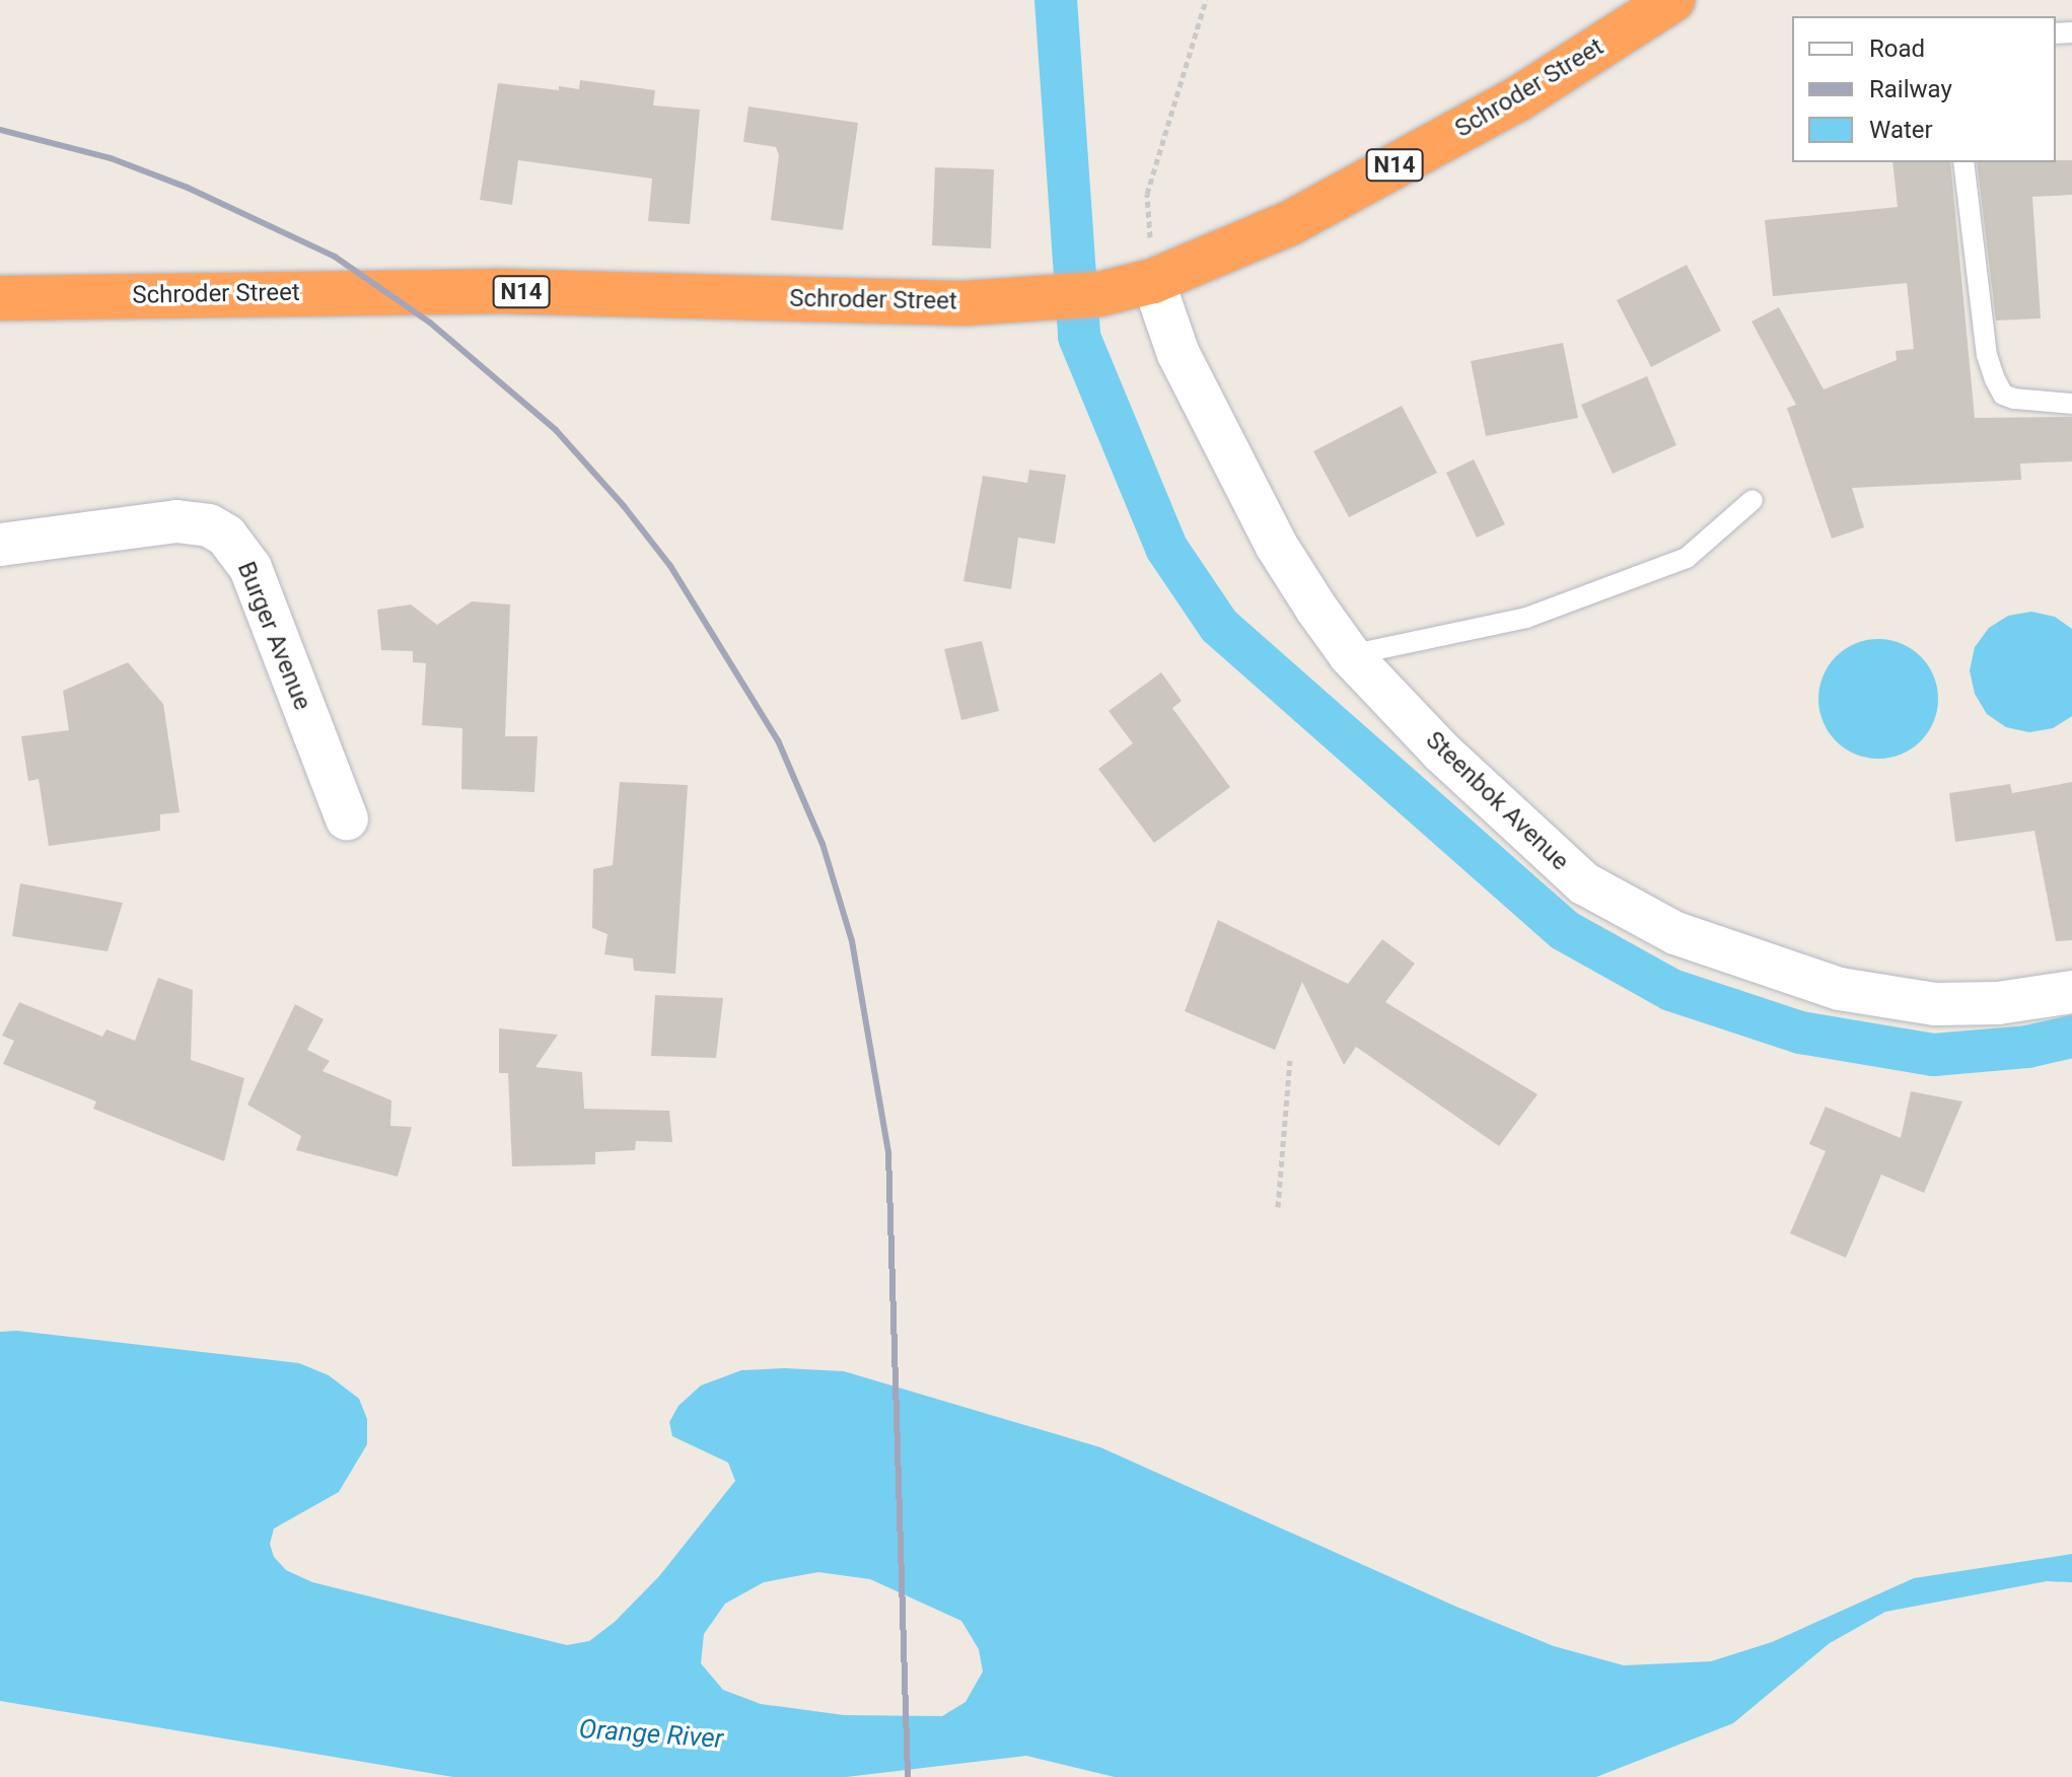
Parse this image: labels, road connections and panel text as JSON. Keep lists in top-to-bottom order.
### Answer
{
  "streets": {
    "highway": ["Schroder Street", "N14"],
    "street": ["Burger Avenue", "Steenbok Avenue"]
  },
  "crossings": [
    ["Schroder Street", "Steenbok Avenue"]
  ],
  "water": ["Orange River"],
  "legend": ["Road", "Railway", "Water"]
}
